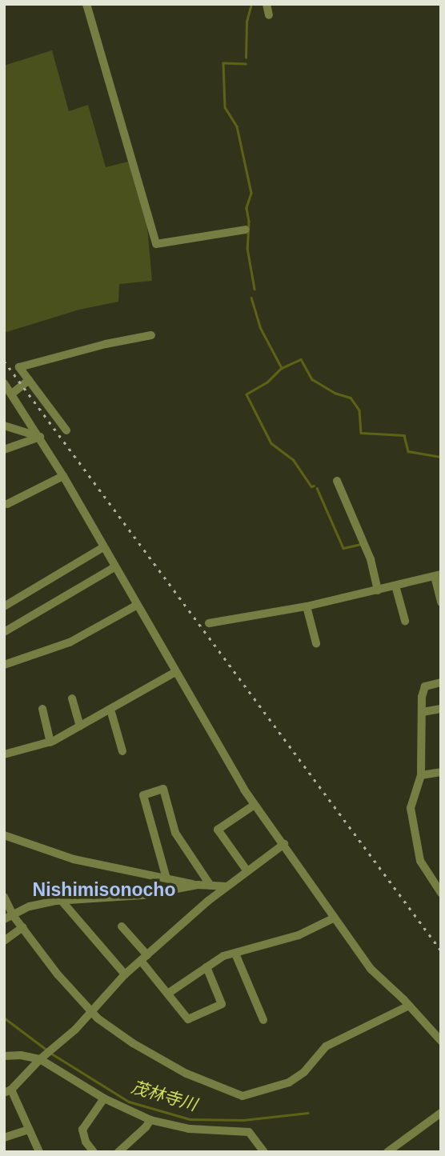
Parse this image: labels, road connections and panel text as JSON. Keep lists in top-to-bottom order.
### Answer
{
  "districts": ["Nishimisonocho"],
  "water": ["茂林寺川"]
}
